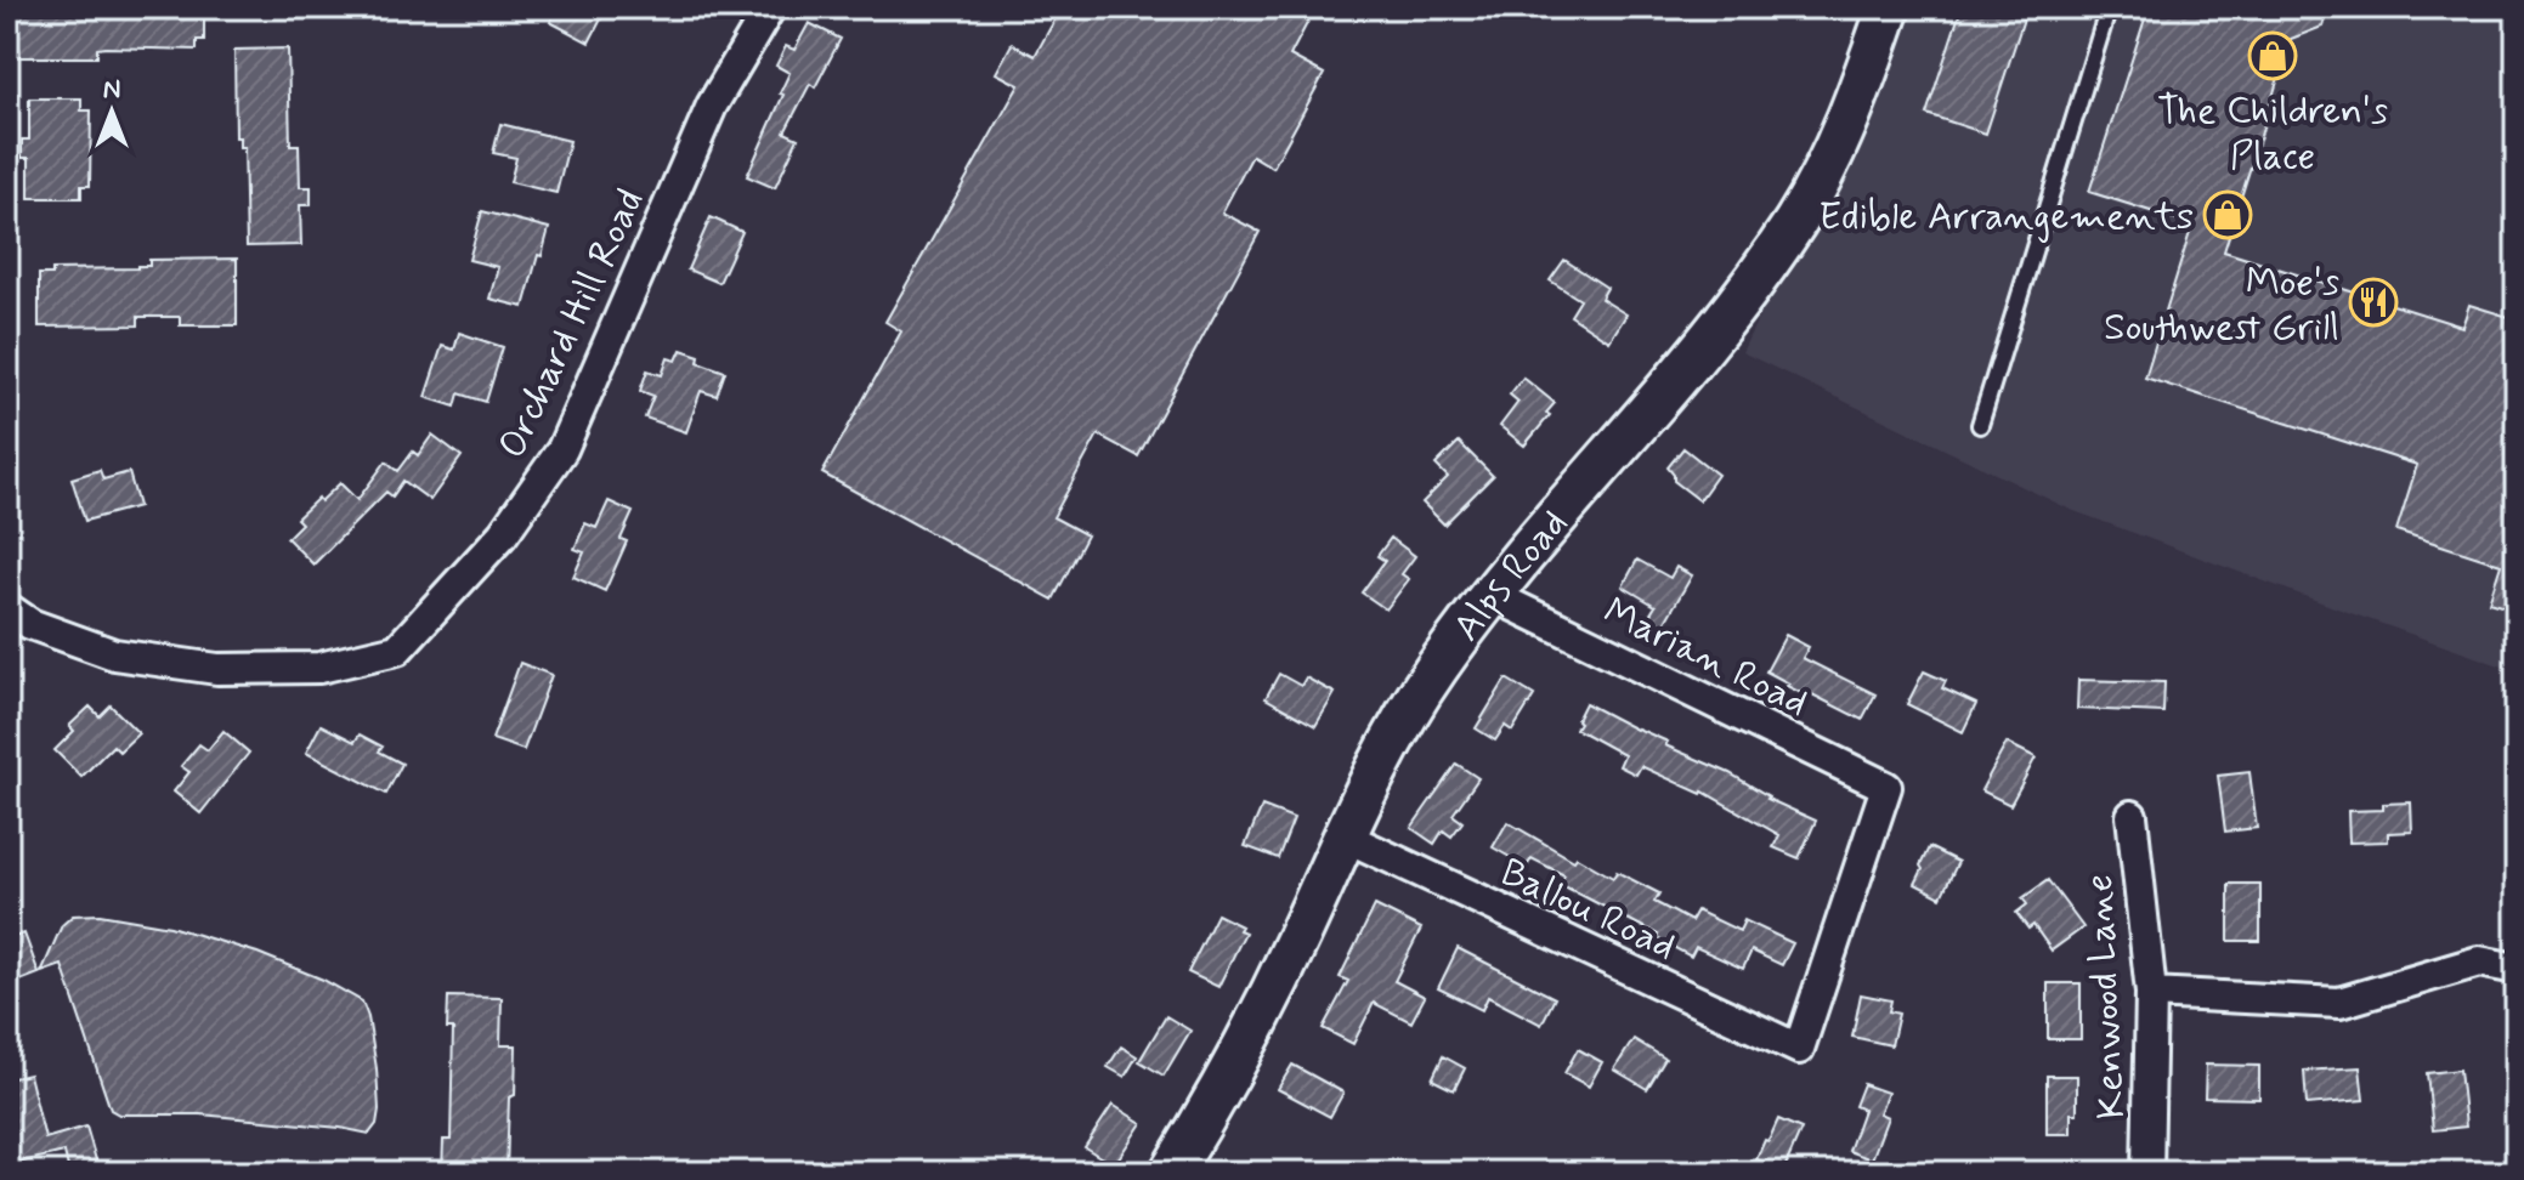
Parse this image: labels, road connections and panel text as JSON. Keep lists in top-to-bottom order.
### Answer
{
  "streets": {
    "street": [
      "Orchard Hill Road",
      "Alps Road",
      "Marian Road",
      "Ballou Road",
      "Kenwood Lane"
    ]
  },
  "crossings": [
    ["Alps Road", "Marian Road"],
    ["Alps Road", "Ballou Road"],
    ["Marian Road", "Ballou Road"]
  ],
  "places": {
    "shop": ["The Children's Place", "Edible Arrangements"],
    "restaurant": ["Moe's Southwest Grill"]
  },
  "north": "top"
}
